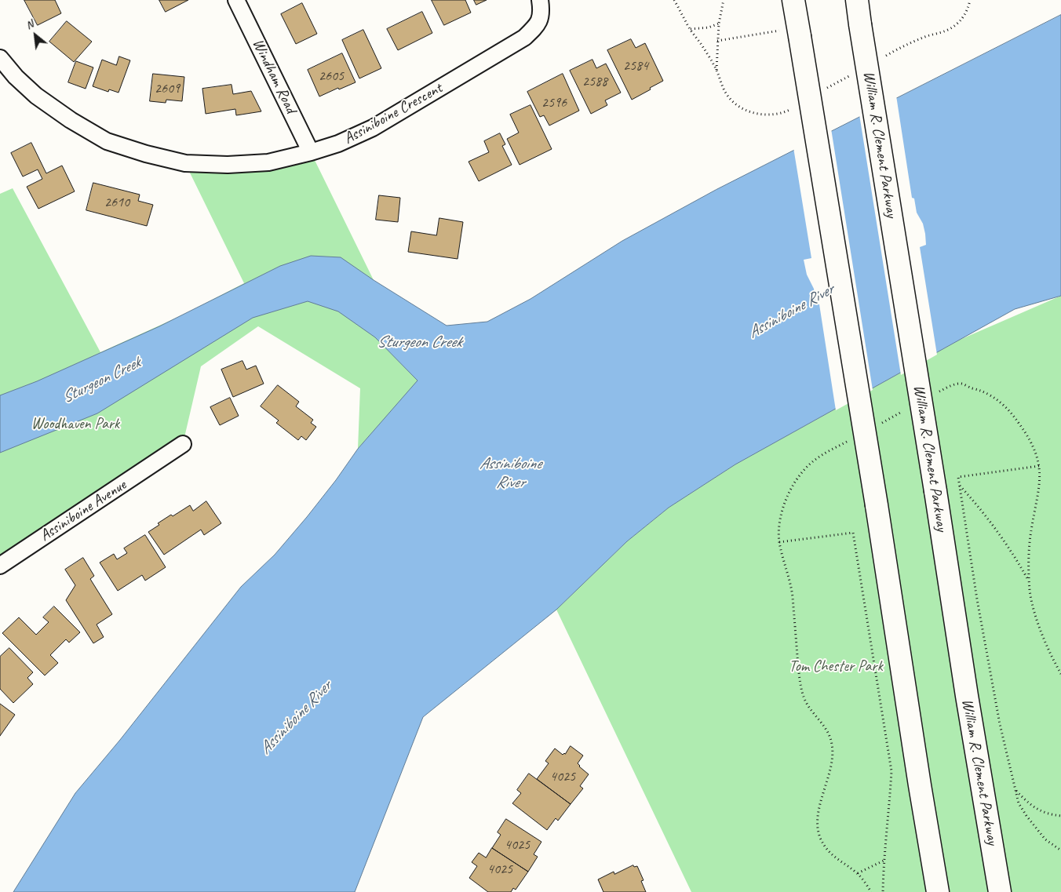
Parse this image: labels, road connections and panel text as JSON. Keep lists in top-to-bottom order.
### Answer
{
  "streets": {
    "main road": ["William R. Clement Parkway"],
    "street": ["Windham Road", "Assiniboine Crescent", "Assiniboine Avenue"]
  },
  "crossings": [
    ["Windham Road", "Assiniboine Crescent"]
  ],
  "water": ["Assiniboine River", "Sturgeon Creek"],
  "parks": ["Woodhaven Park", "Tom Chester Park"],
  "house_numbers": [
    "2584",
    "2605",
    "2588",
    "2609",
    "2596",
    "2610",
    "4025",
    "4025",
    "4025"
  ],
  "north": "top left"
}
